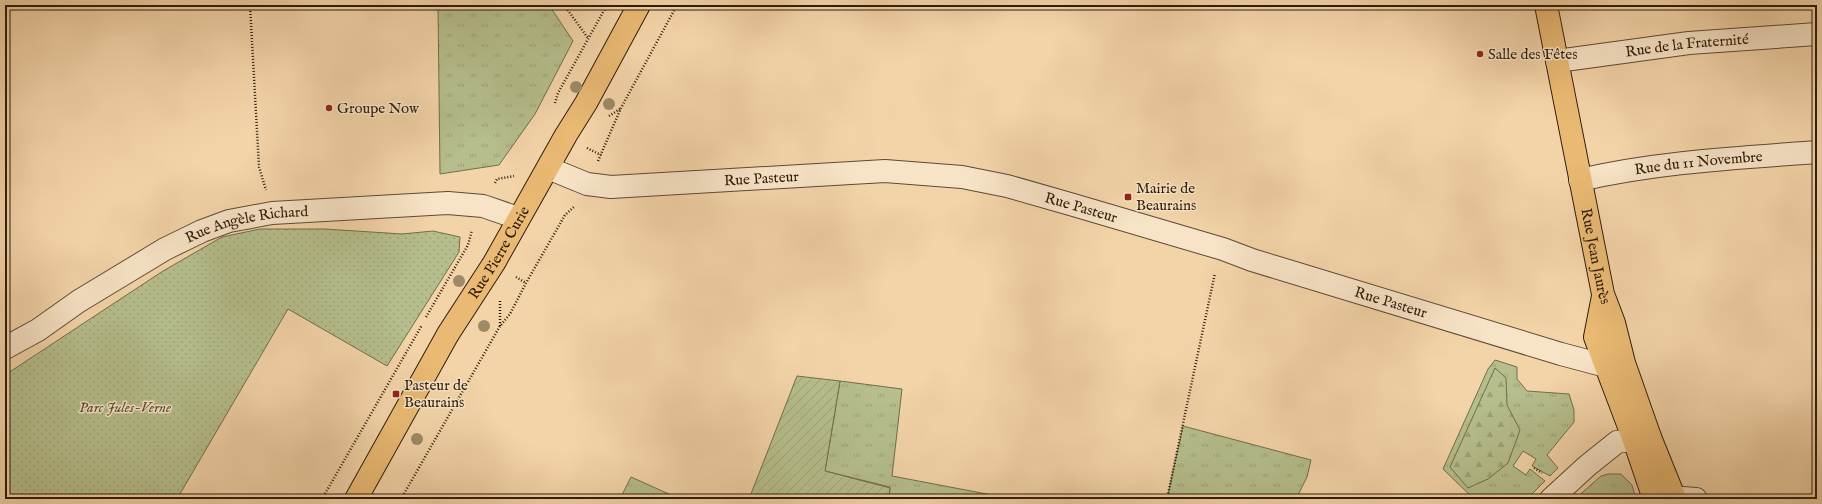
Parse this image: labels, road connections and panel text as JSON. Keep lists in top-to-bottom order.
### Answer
{
  "streets": {
    "main road": ["Rue Pierre Curie", "Rue Jean Jaurès"],
    "street": [
      "Rue de la Fraternité",
      "Rue du 11 Novembre",
      "Rue Pasteur",
      "Rue Angèle Richard"
    ]
  },
  "crossings": [
    ["Rue de la Fraternité", "Rue Jean Jaurès"],
    ["Rue du 11 Novembre", "Rue Jean Jaurès"],
    ["Rue Pasteur", "Rue Pierre Curie"],
    ["Rue Pasteur", "Rue Jean Jaurès"],
    ["Rue Angèle Richard", "Rue Pierre Curie"]
  ],
  "parks": ["Parc Jules-Verne"],
  "places": {
    "other": ["Salle des Fêtes", "Groupe Now"],
    "transit": ["Mairie de Beaurains", "Pasteur de Beaurains"]
  }
}
